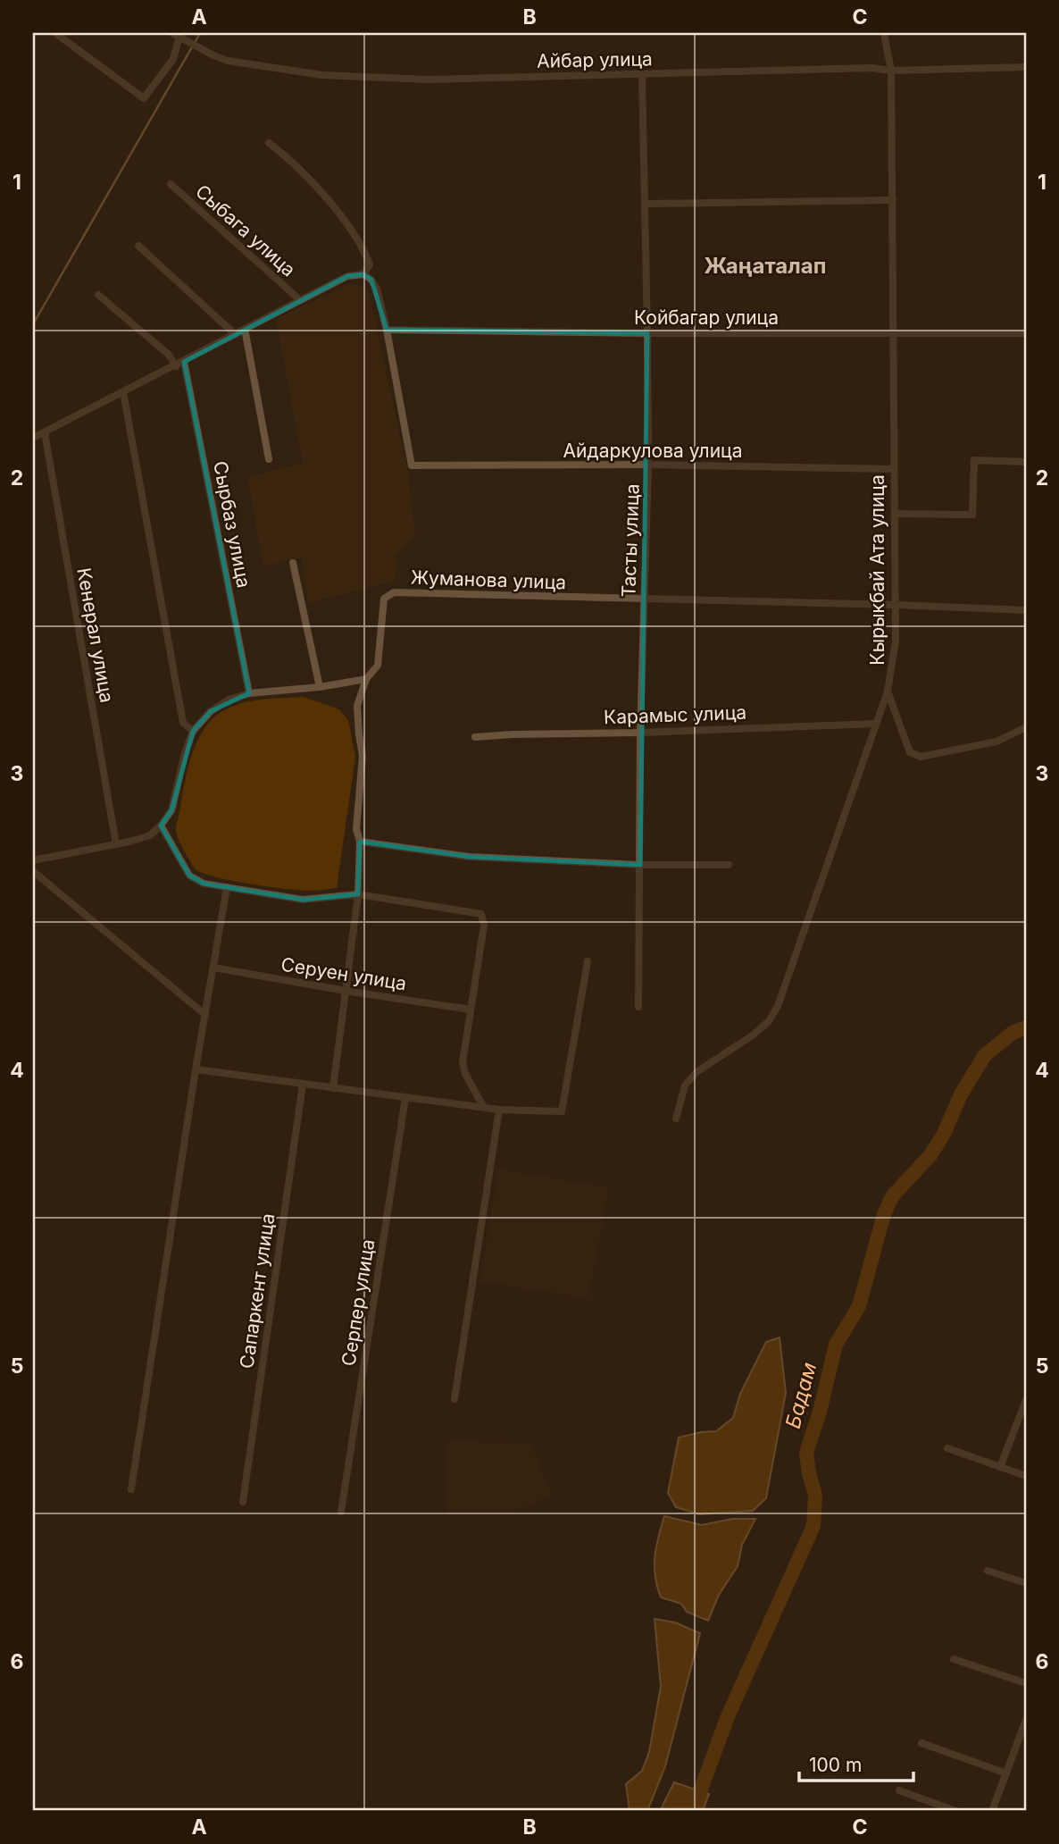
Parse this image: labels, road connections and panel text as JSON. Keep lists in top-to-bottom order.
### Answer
{
  "streets": {
    "street": [
      "Айбар улица",
      "Сыбага улица",
      "Койбагар улица",
      "Айдаркулова улица",
      "Сырбаз улица",
      "Тасты улица",
      "Кырыкбай Ата улица",
      "Жуманова улица",
      "Кенерал улица",
      "Карамыс улица",
      "Серуен улица",
      "Сапаркент улица",
      "Серпер улица"
    ]
  },
  "crossings": [
    ["Айбар улица", "Тасты улица"],
    ["Айбар улица", "Кырыкбай Ата улица"],
    ["Койбагар улица", "Айдаркулова улица"],
    ["Койбагар улица", "Тасты улица"],
    ["Койбагар улица", "Кырыкбай Ата улица"],
    ["Айдаркулова улица", "Тасты улица"],
    ["Айдаркулова улица", "Кырыкбай Ата улица"],
    ["Тасты улица", "Жуманова улица"],
    ["Тасты улица", "Карамыс улица"],
    ["Кырыкбай Ата улица", "Жуманова улица"],
    ["Кырыкбай Ата улица", "Карамыс улица"]
  ],
  "districts": ["Жаңаталап"],
  "water": ["Бадам"],
  "scale_bar": "100 m",
  "grid": {
    "columns": ["A", "B", "C"],
    "rows": [
      "1",
      "2",
      "3",
      "4",
      "5",
      "6"
    ]
  }
}
